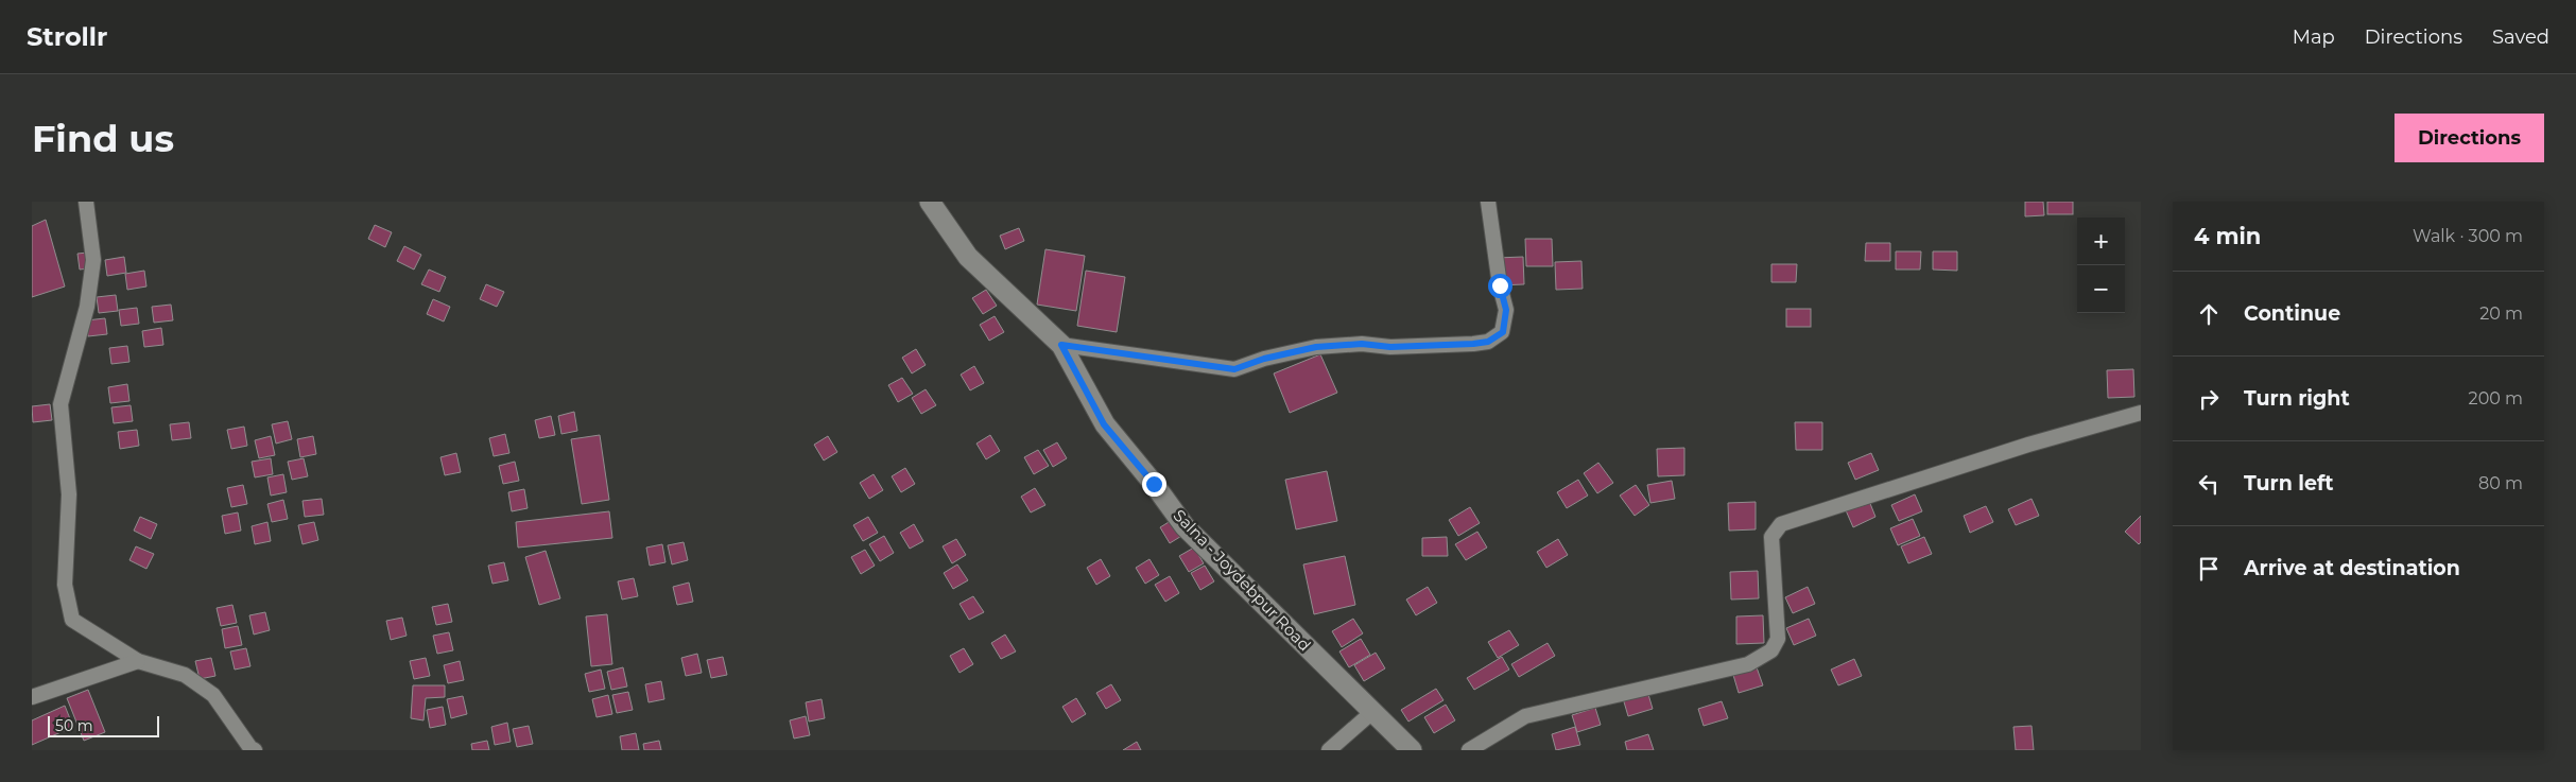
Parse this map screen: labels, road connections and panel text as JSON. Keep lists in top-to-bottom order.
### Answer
{
  "streets": {
    "main road": ["Salna - Joydebpur Road"]
  },
  "scale_bar": "50 m",
  "page": {
    "header": "Strollr",
    "nav": ["Map", "Directions", "Saved"],
    "buttons": "Directions",
    "title": "Find us",
    "heading": ["4 min", "Walk · 300 m"],
    "map_buttons": ["+", "−"],
    "list": [
      ["Continue", "20 m"],
      ["Turn right", "200 m"],
      ["Turn left", "80 m"],
      "Arrive at destination"
    ],
    "scale": "50 m"
  }
}
